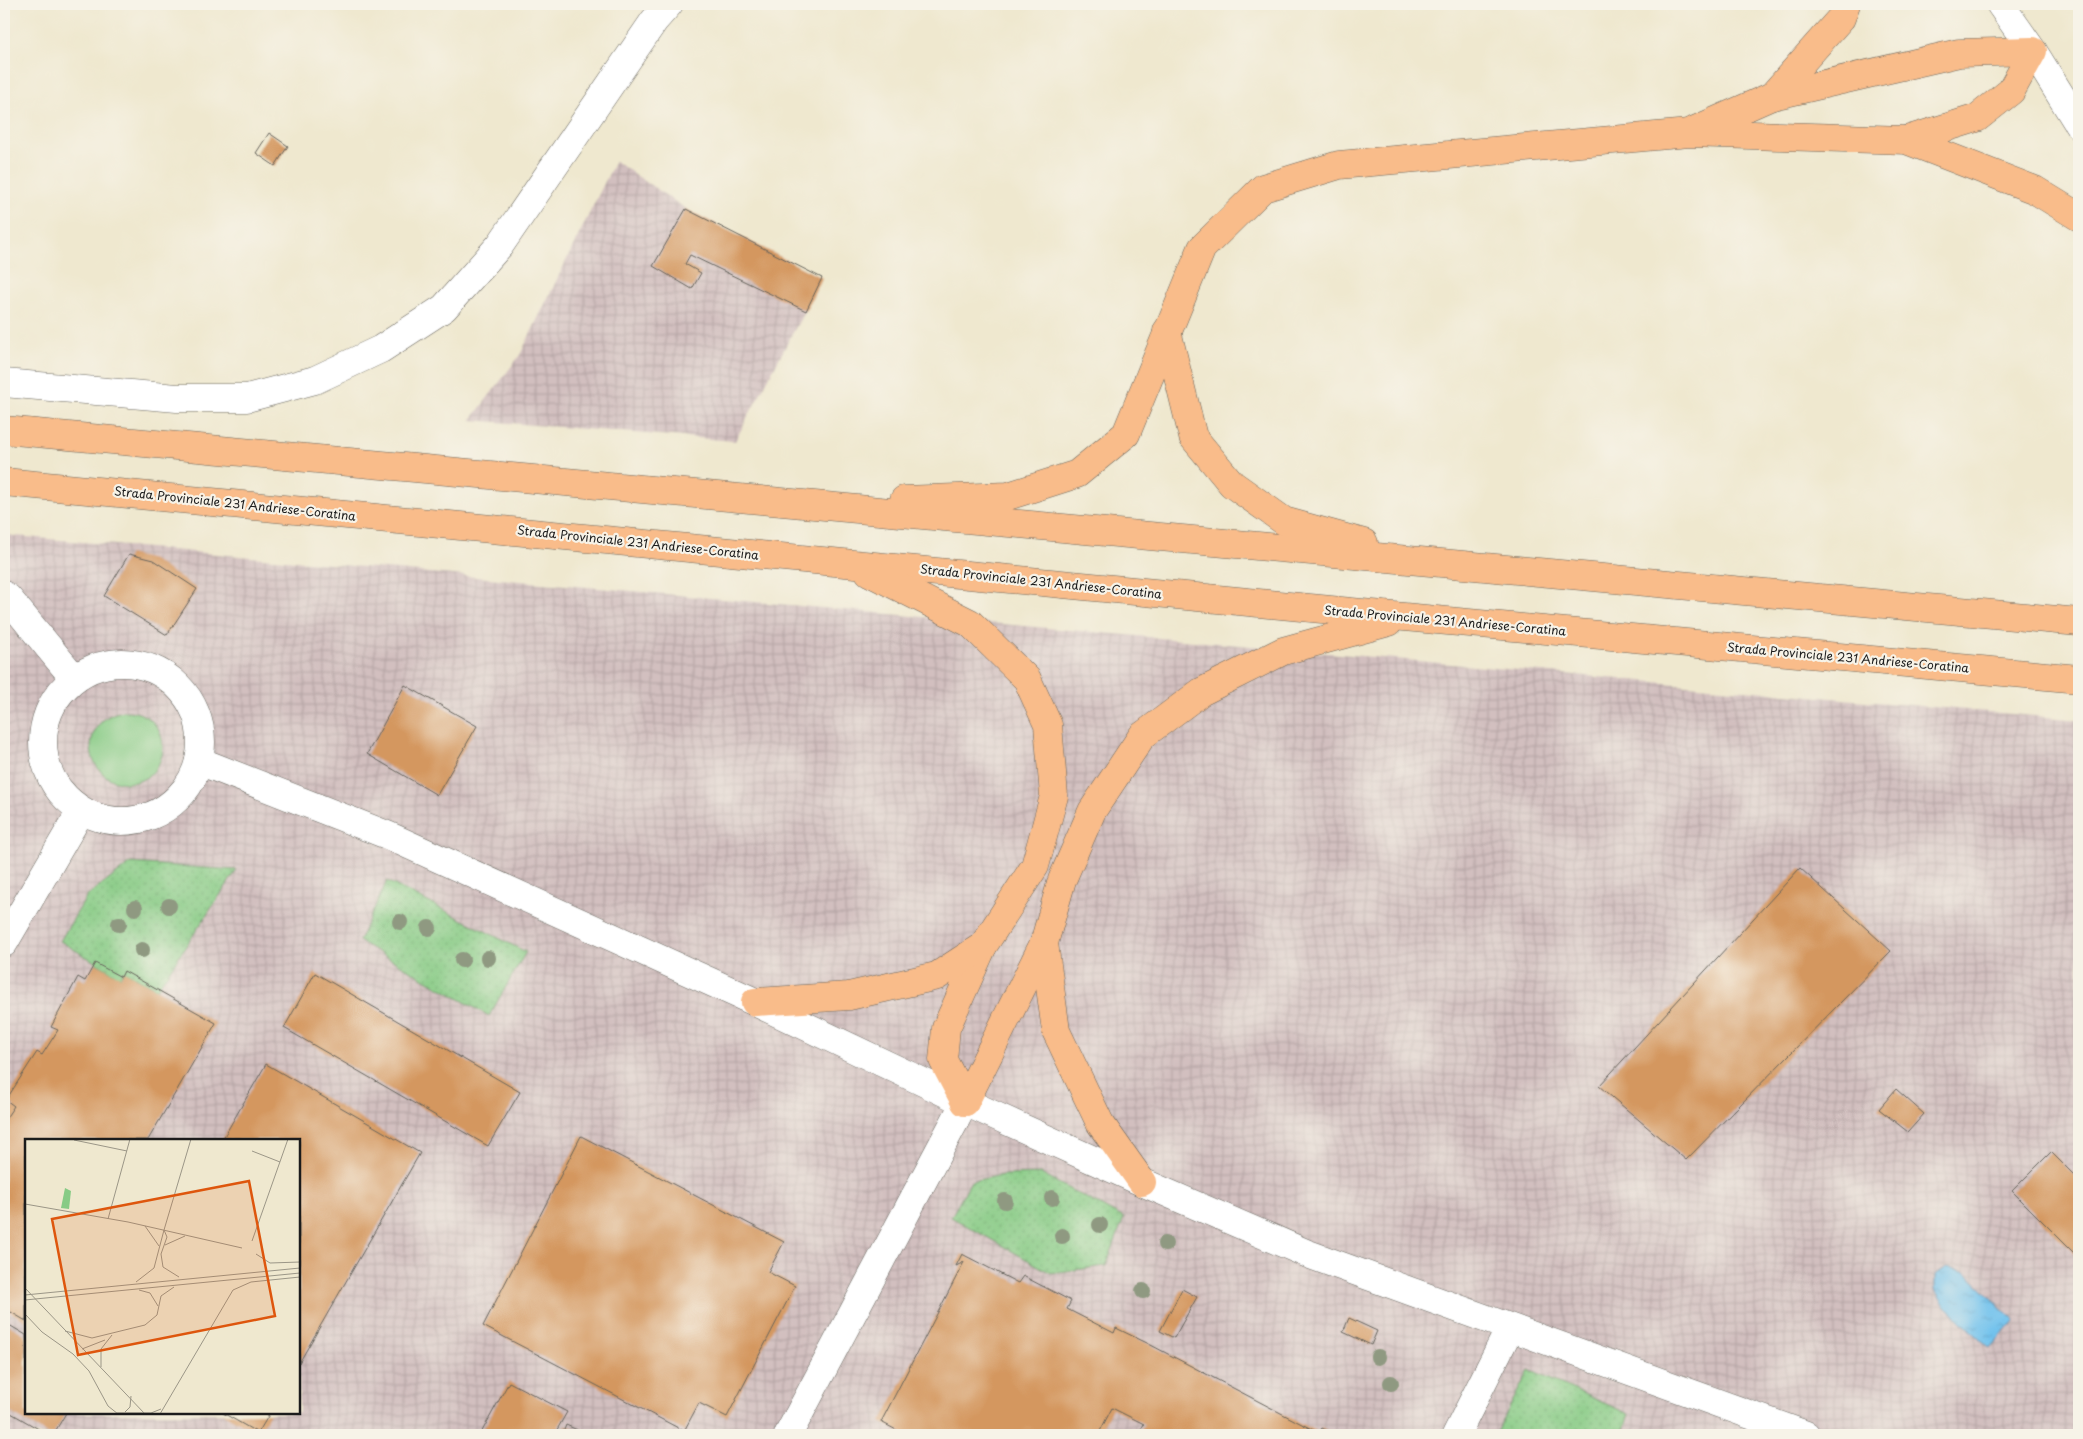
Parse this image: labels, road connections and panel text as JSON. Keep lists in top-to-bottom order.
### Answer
{
  "streets": {
    "highway": ["Strada Provinciale 231 Andriese-Coratina"]
  }
}
